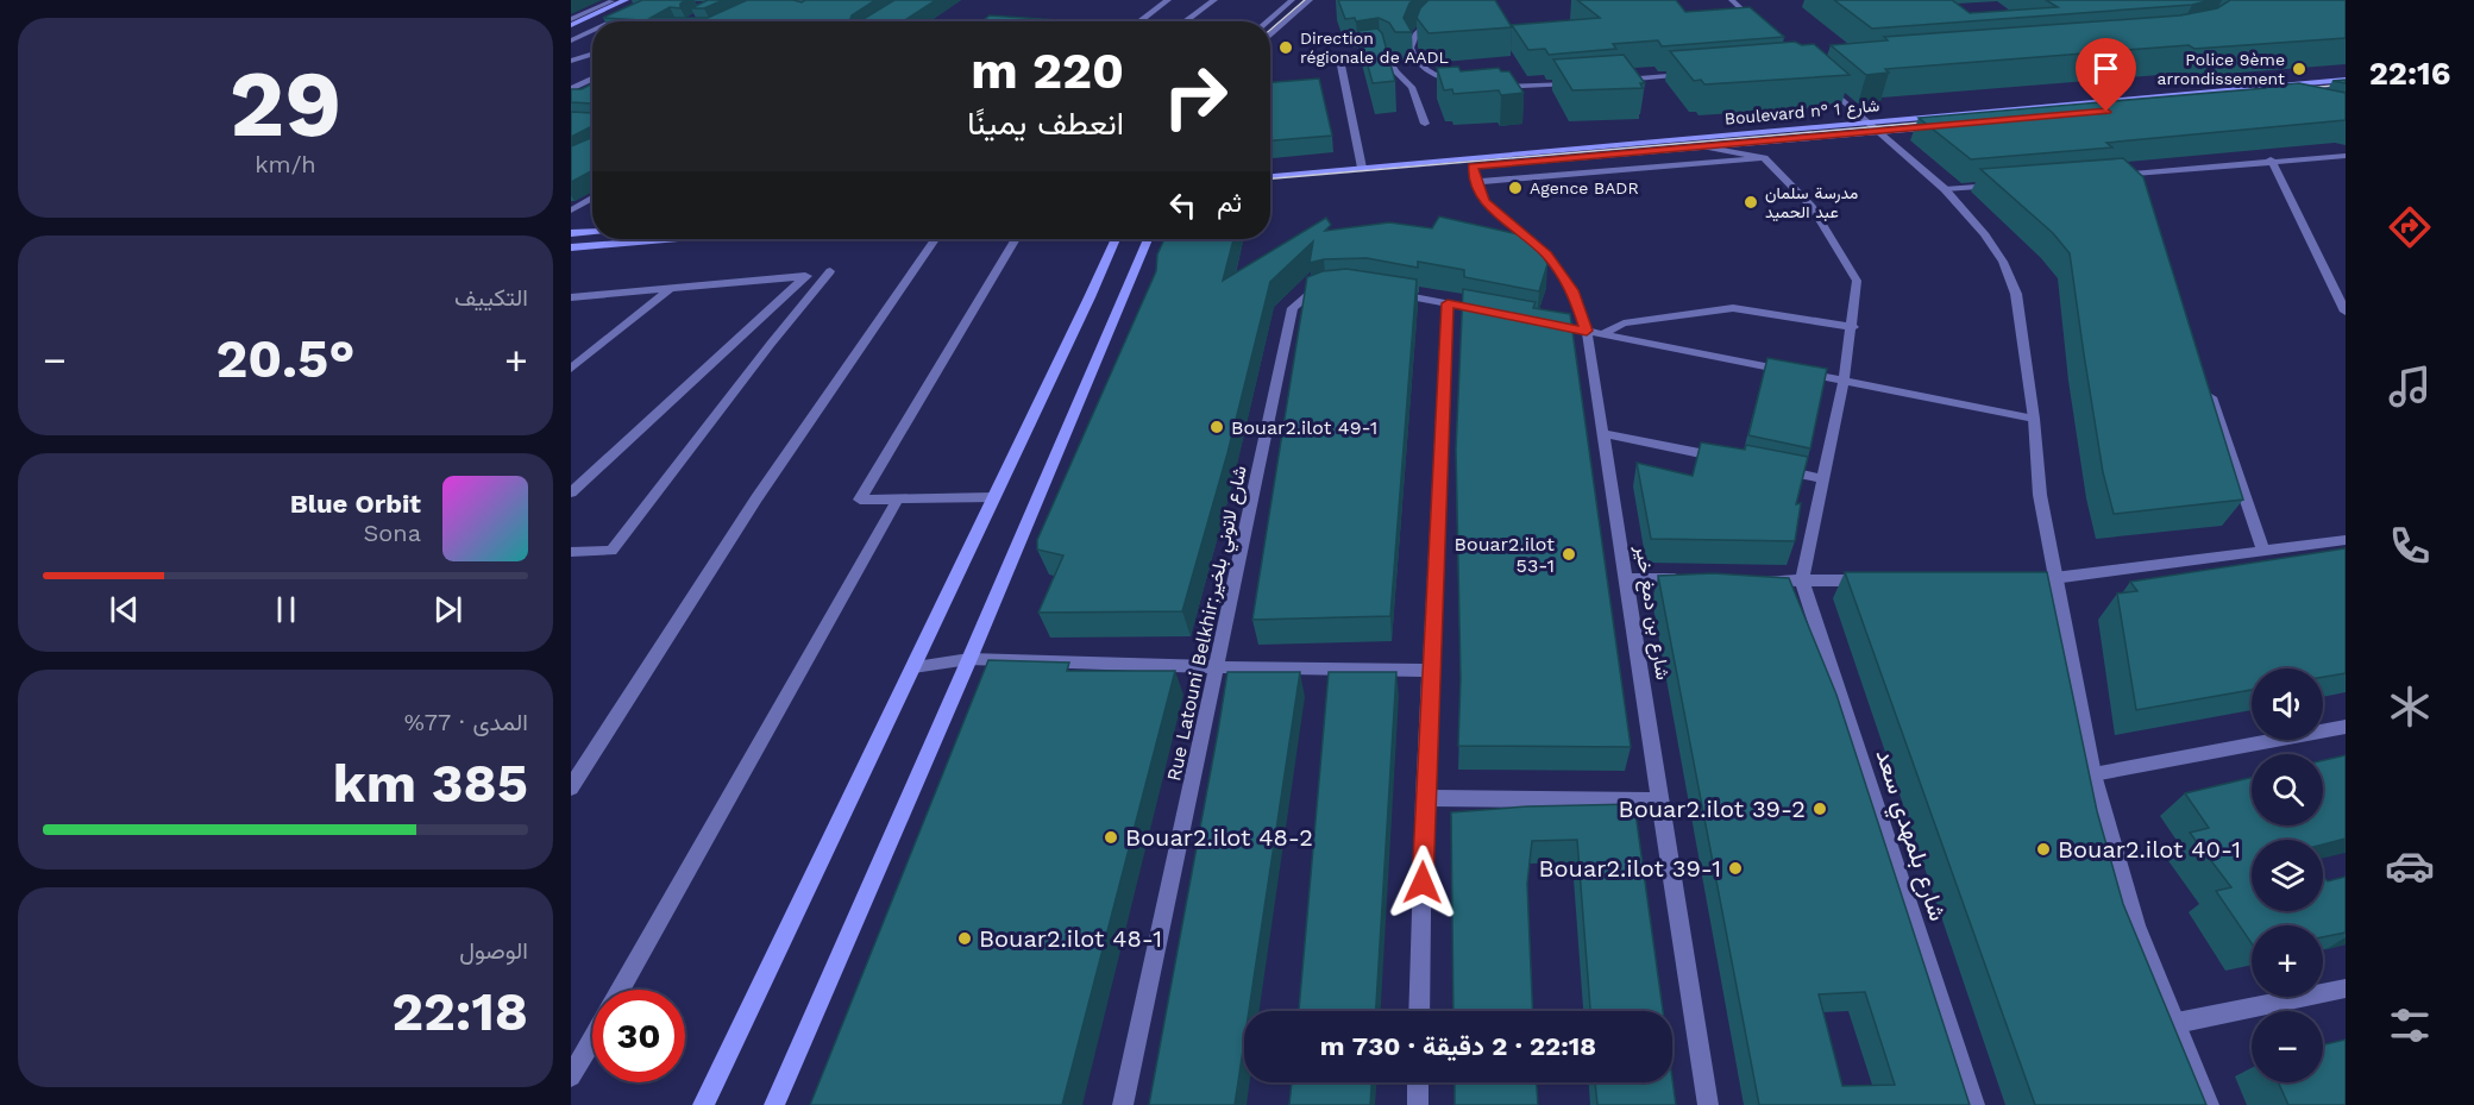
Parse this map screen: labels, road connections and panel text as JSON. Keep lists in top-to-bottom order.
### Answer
{
  "streets": {
    "main road": ["Boulevard n° شارع 1"],
    "street": ["شارع بن دمغ خير", "Rue Latouni Belkhir;شارع لاتوني بلخير", "شارع بلمهدي سعد"]
  },
  "crossings": [
    ["Boulevard n° شارع 1", "شارع بن دمغ خير"]
  ],
  "places": [
    "Direction régionale de AADL",
    "Police 9ème arrondissement",
    "Agence BADR",
    "مدرسة سلمان عبد الحميد",
    "Bouar2.ilot 49-1",
    "Bouar2.ilot 53-1",
    "Bouar2.ilot 39-2",
    "Bouar2.ilot 48-2",
    "Bouar2.ilot 40-1",
    "Bouar2.ilot 39-1",
    "Bouar2.ilot 48-1"
  ],
  "page": {
    "tabs": "22:16",
    "tile": [
      ["29", "km/h"],
      "التكييف",
      ["المدى · 77%", "385 km"],
      ["الوصول", "22:18"]
    ],
    "turn": ["220 m", "انعطف يمينًا"],
    "then": "ثم",
    "heat": ["−", "20.5°", "+"],
    "song": ["Blue Orbit", "Sona"],
    "map_buttons": ["+", "−"],
    "limit": "30",
    "trip": "22:18 · 2 دقيقة · 730 m"
  }
}
